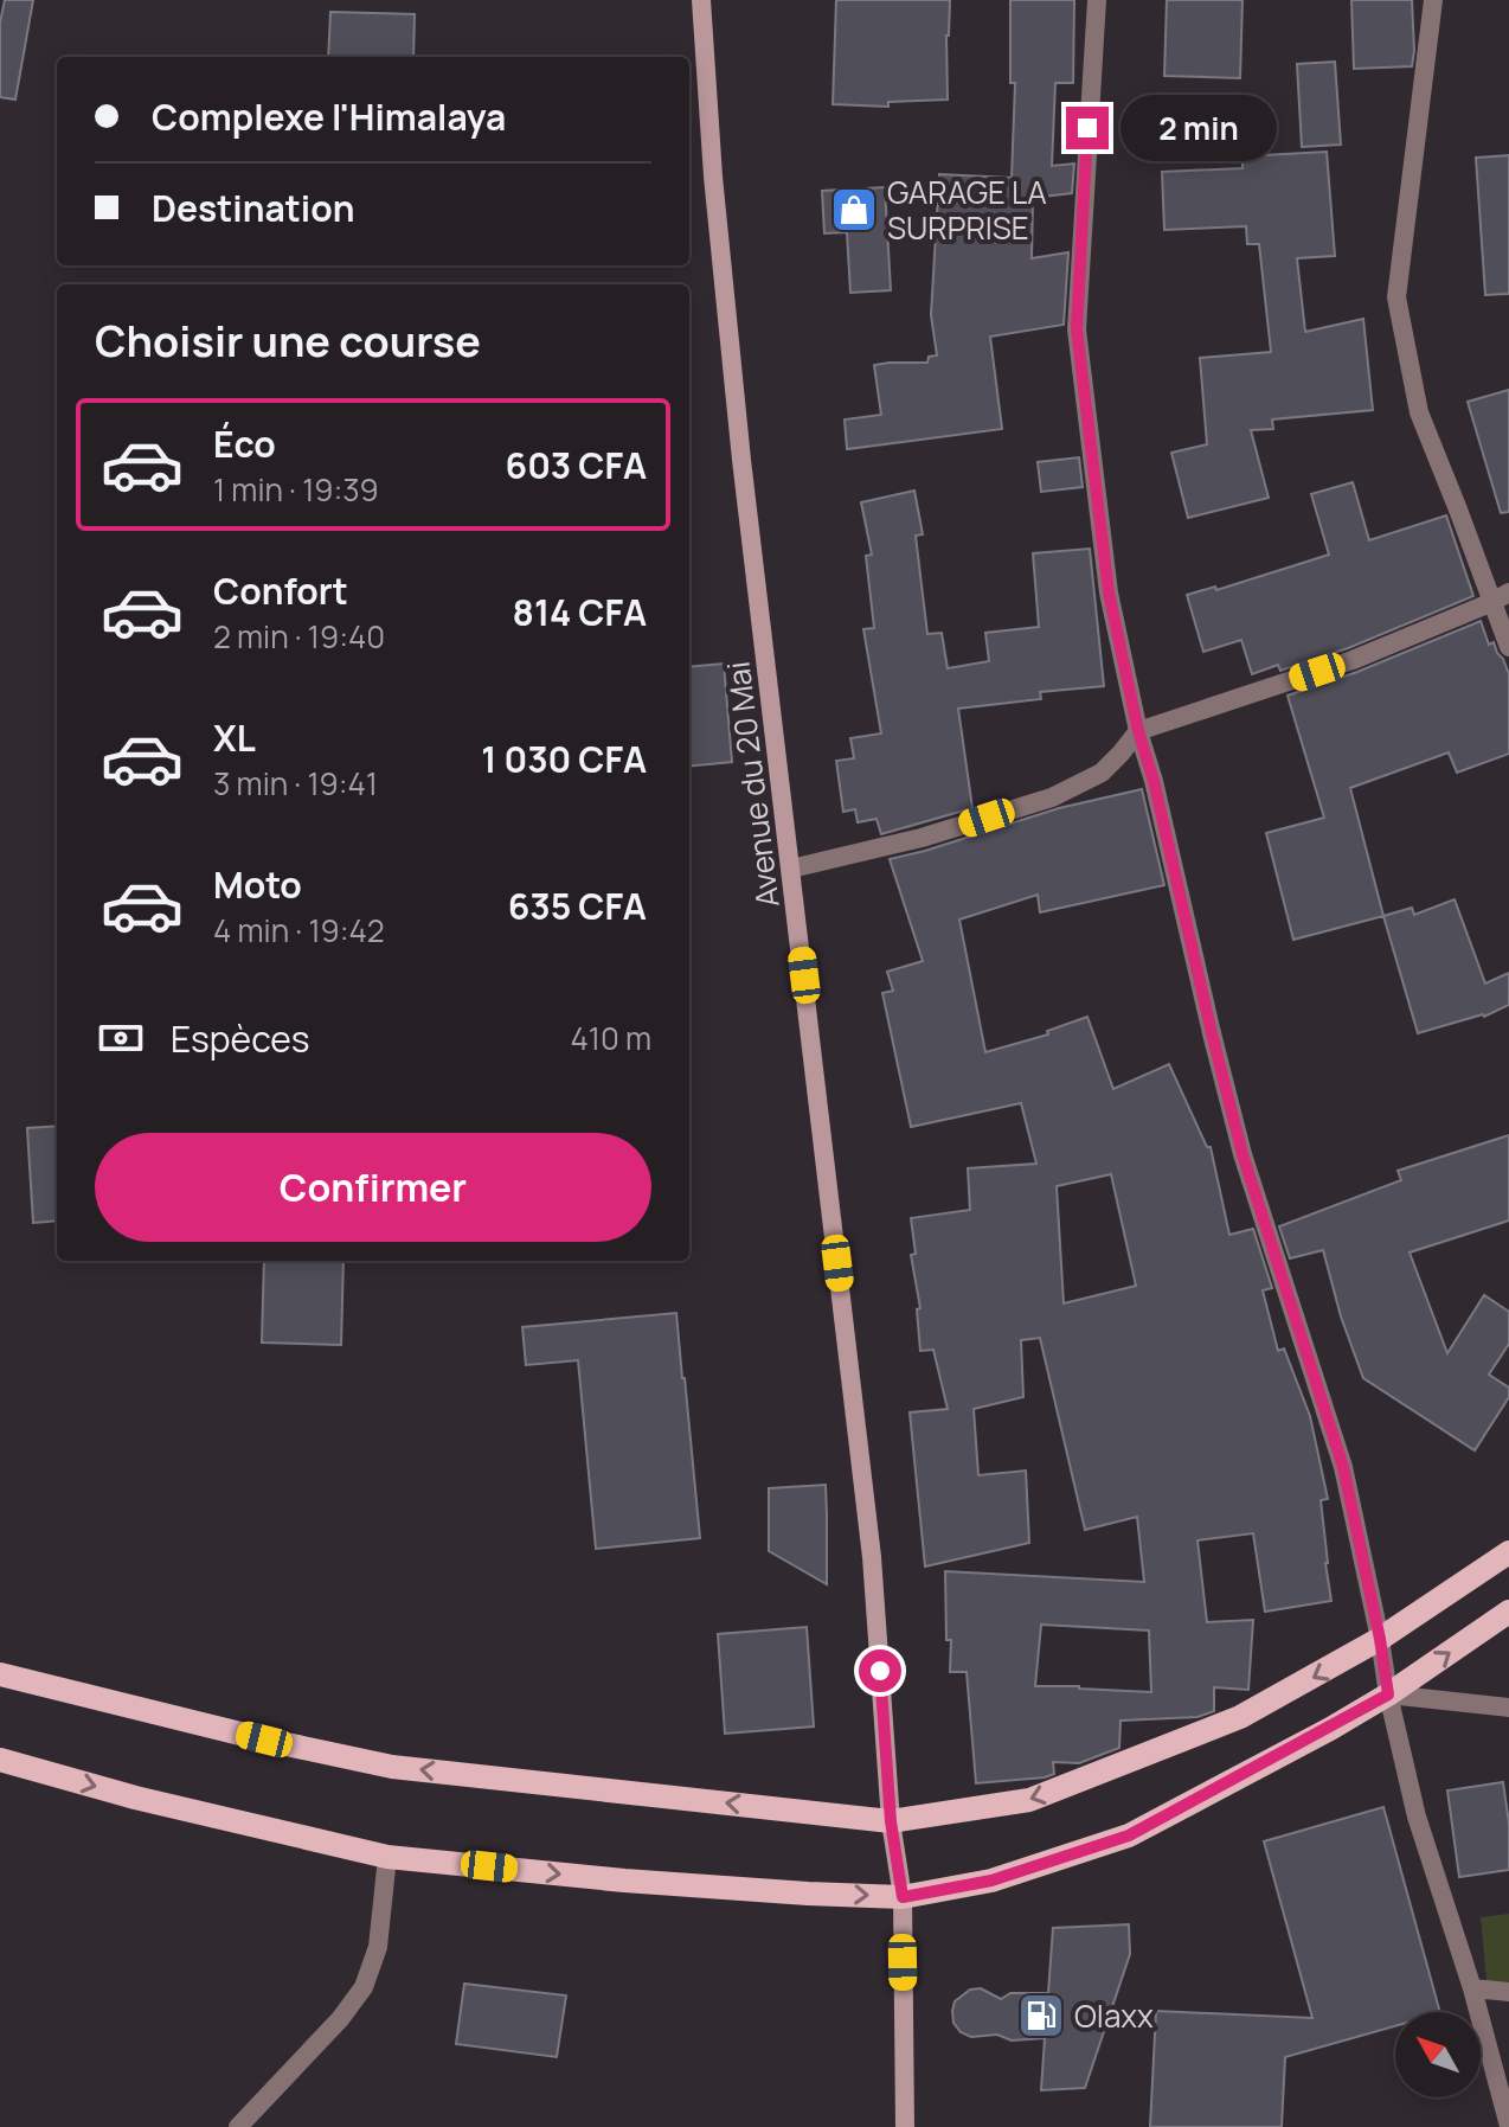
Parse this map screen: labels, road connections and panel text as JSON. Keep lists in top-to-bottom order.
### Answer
{
  "streets": {
    "main road": ["Avenue du 20 Mai"]
  },
  "places": {
    "shop": ["GARAGE LA SURPRISE"],
    "fuel station": ["Olaxx"]
  },
  "north": "top left",
  "page": {
    "banner": ["Complexe l'Himalaya", "Destination"],
    "bubble": "2 min",
    "heading": "Choisir une course",
    "list": [
      {
        "name": "Éco",
        "note": "1 min · 19:39",
        "value": "603 CFA"
      },
      {
        "name": "Confort",
        "note": "2 min · 19:40",
        "value": "814 CFA"
      },
      {
        "name": "XL",
        "note": "3 min · 19:41",
        "value": "1 030 CFA"
      },
      {
        "name": "Moto",
        "note": "4 min · 19:42",
        "value": "635 CFA"
      }
    ],
    "pay": ["Espèces", "410 m"],
    "buttons": "Confirmer"
  }
}
